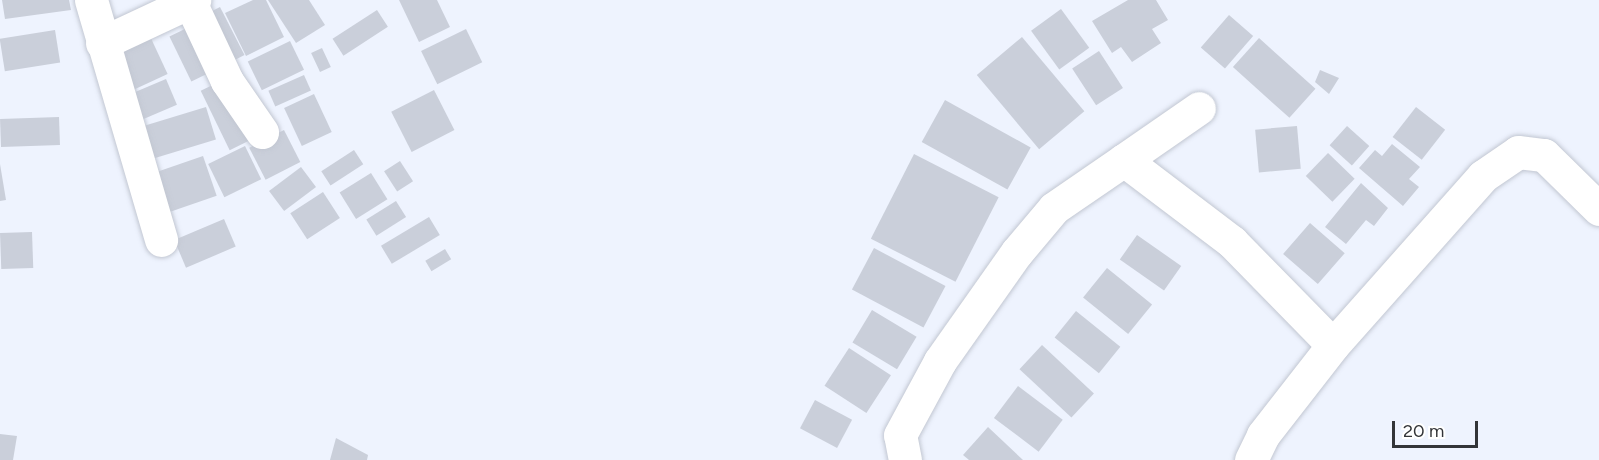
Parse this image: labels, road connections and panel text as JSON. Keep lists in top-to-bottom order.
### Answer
{
  "scale_bar": "20 m"
}
